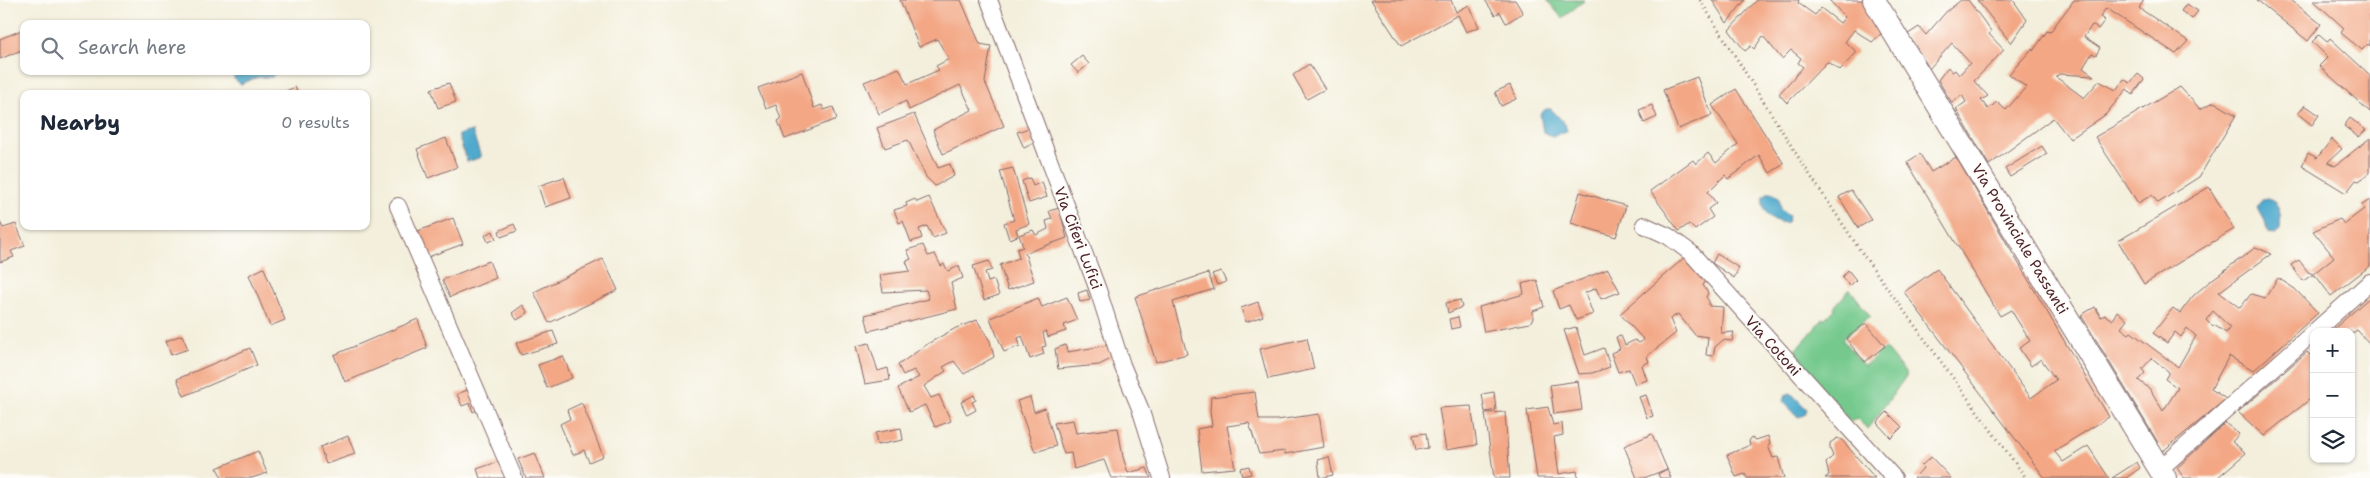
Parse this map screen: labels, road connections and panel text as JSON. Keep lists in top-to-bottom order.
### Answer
{
  "streets": {
    "main road": ["Via Provinciale Passanti"],
    "street": ["Via Ciferi Lufici", "Via Cotoni"]
  },
  "page": {
    "search": "Search here",
    "heading": ["Nearby", "0 results"],
    "map_buttons": ["+", "−"]
  }
}
